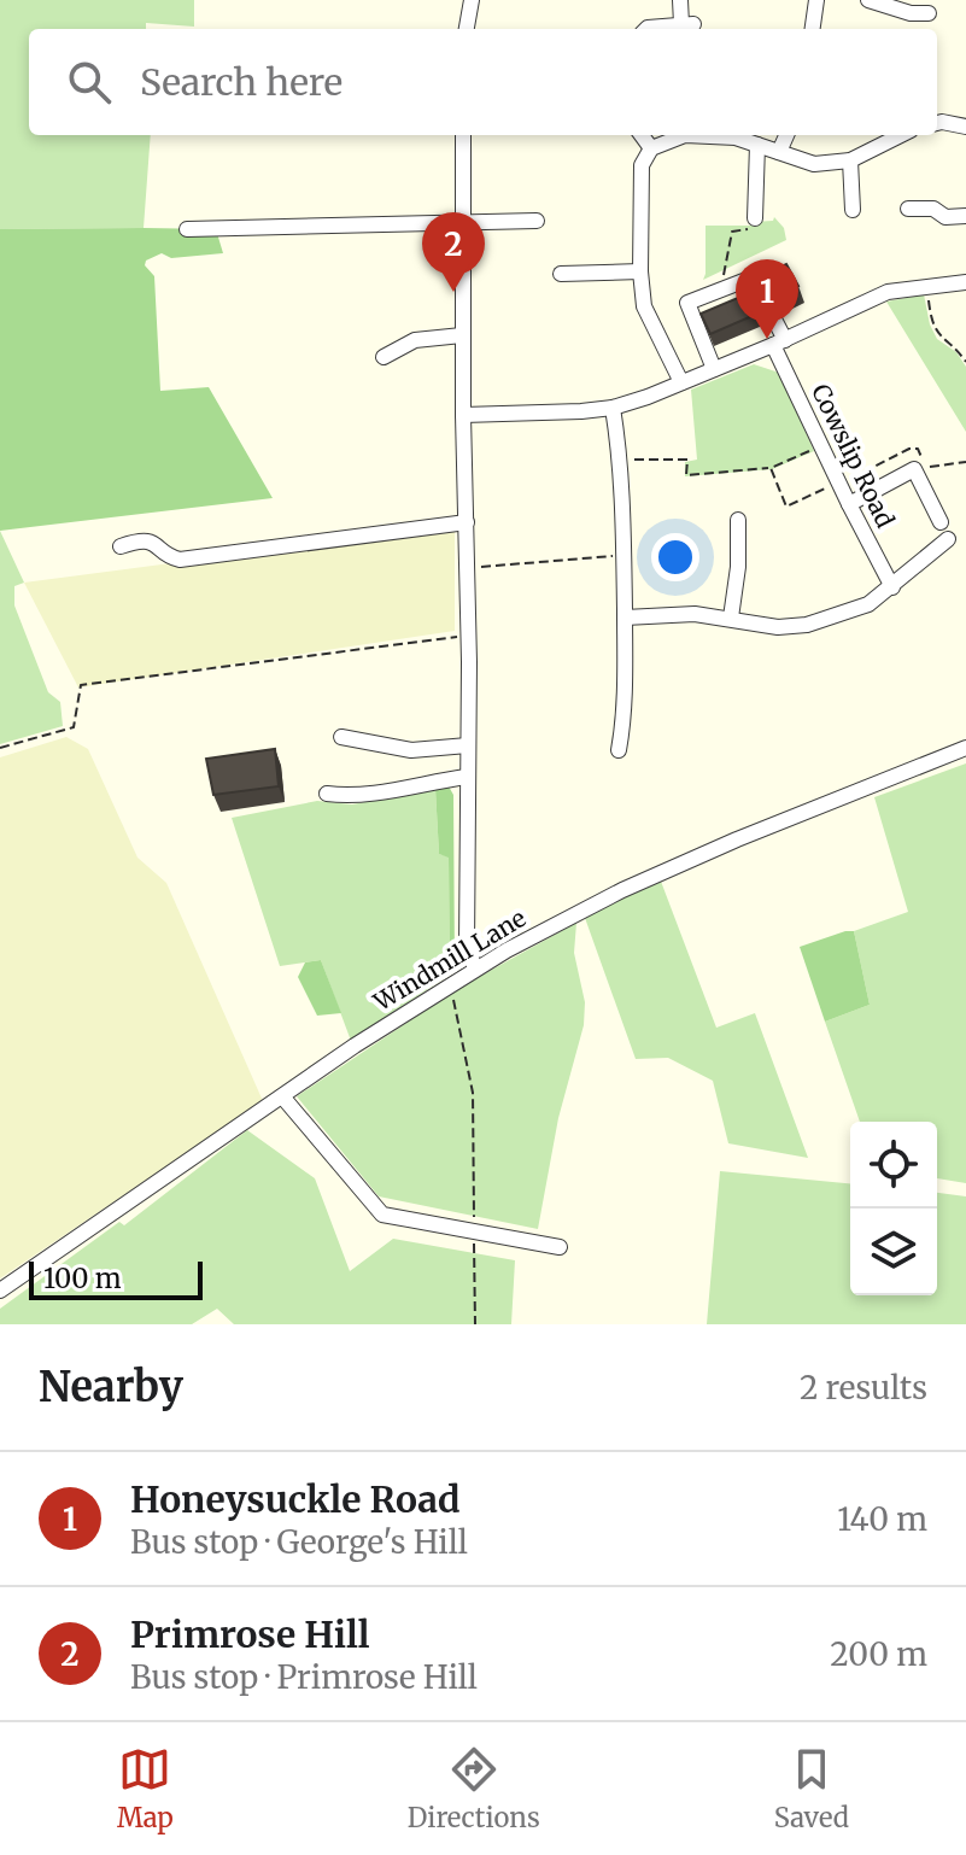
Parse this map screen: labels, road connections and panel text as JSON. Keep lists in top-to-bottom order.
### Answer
{
  "streets": {
    "street": ["Cowslip Road", "Windmill Lane"]
  },
  "scale_bar": "100 m",
  "page": {
    "search": "Search here",
    "pins": ["2", "1"],
    "scale": "100 m",
    "heading": ["Nearby", "2 results"],
    "list": [
      {
        "mark": "1",
        "name": "Honeysuckle Road",
        "note": "Bus stop · George's Hill",
        "value": "140 m"
      },
      {
        "mark": "2",
        "name": "Primrose Hill",
        "note": "Bus stop · Primrose Hill",
        "value": "200 m"
      }
    ],
    "nav": ["Map", "Directions", "Saved"]
  }
}
